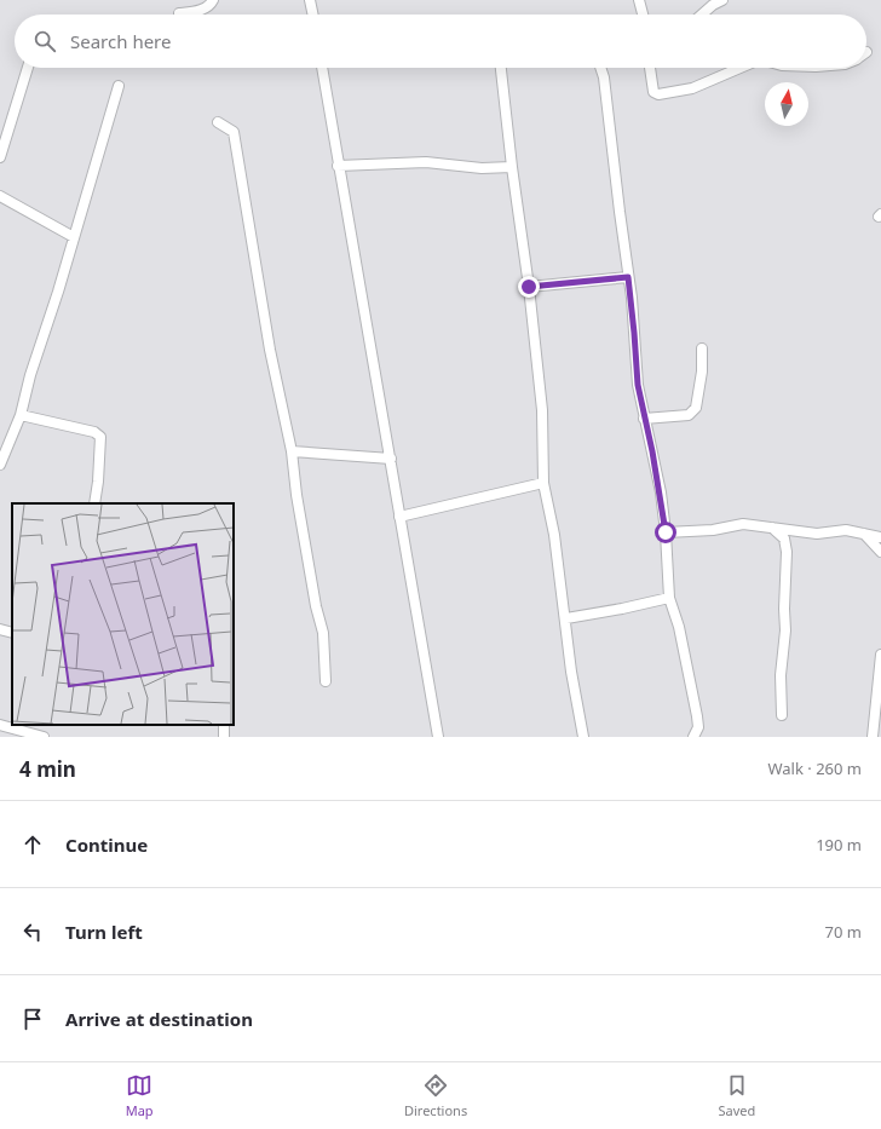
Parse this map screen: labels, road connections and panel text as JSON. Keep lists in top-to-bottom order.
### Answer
{
  "north": "top",
  "page": {
    "search": "Search here",
    "heading": ["4 min", "Walk · 260 m"],
    "list": [
      ["Continue", "190 m"],
      ["Turn left", "70 m"],
      "Arrive at destination"
    ],
    "nav": ["Map", "Directions", "Saved"]
  }
}
